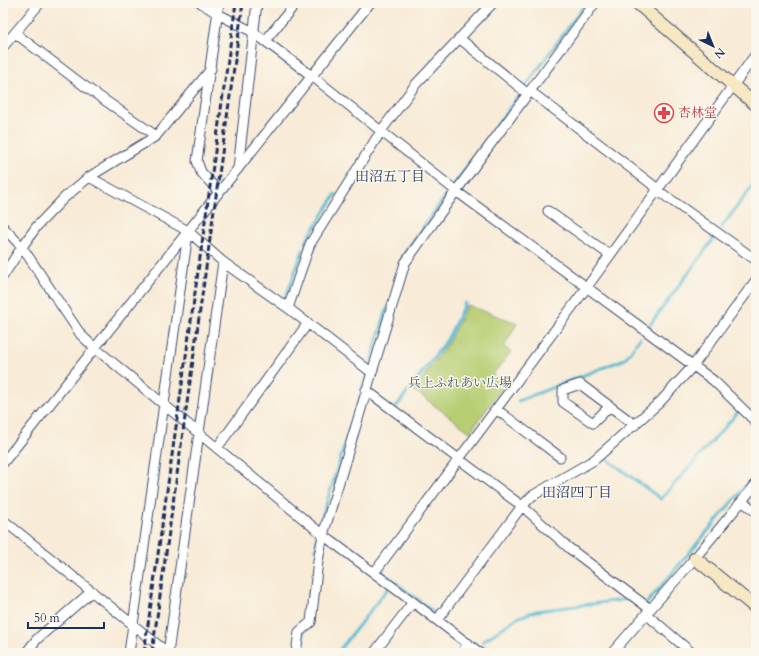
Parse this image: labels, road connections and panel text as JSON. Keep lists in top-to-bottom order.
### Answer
{
  "districts": ["田沼五丁目", "田沼四丁目"],
  "parks": ["兵上ふれあい広場"],
  "places": {
    "pharmacy": ["杏林堂"]
  },
  "scale_bar": "50 m",
  "north": "bottom right"
}
